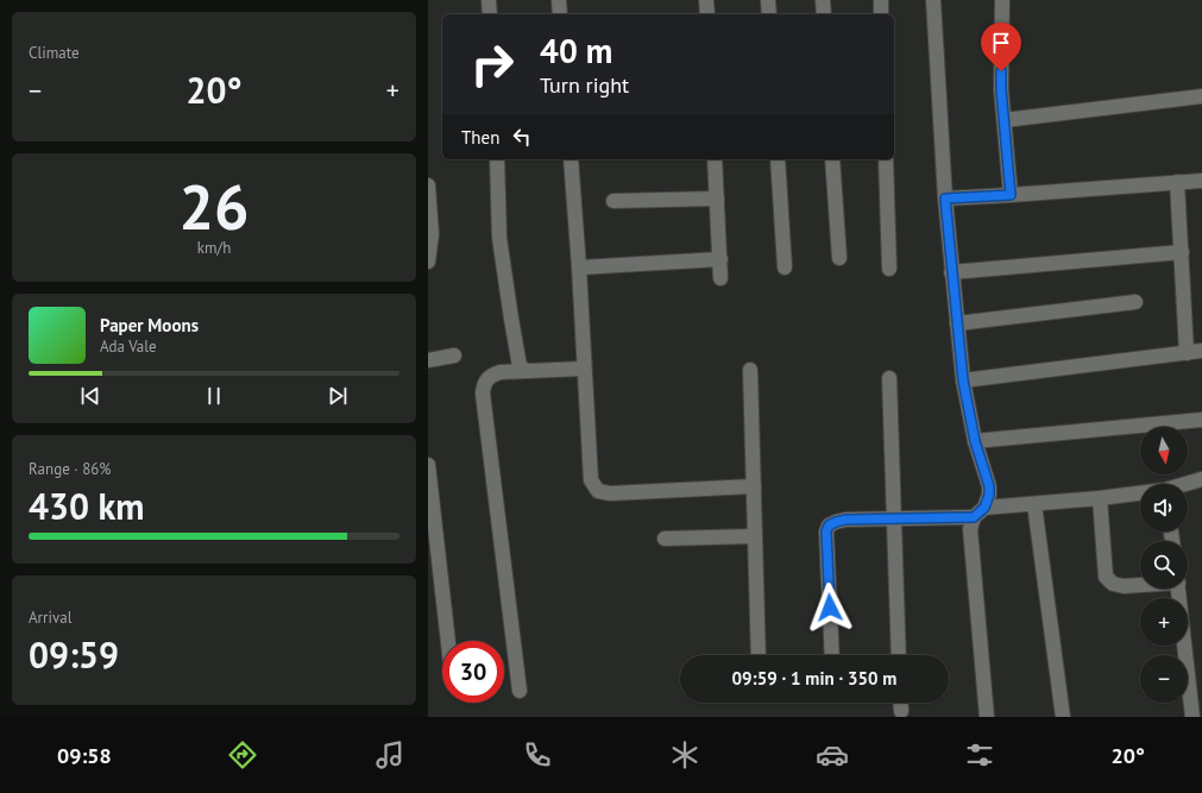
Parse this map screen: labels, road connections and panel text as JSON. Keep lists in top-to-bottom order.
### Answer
{
  "north": "bottom",
  "page": {
    "tile": [
      "Climate",
      ["26", "km/h"],
      ["Range · 86%", "430 km"],
      ["Arrival", "09:59"]
    ],
    "turn": ["40 m", "Turn right"],
    "heat": ["−", "20°", "+"],
    "then": "Then",
    "song": ["Paper Moons", "Ada Vale"],
    "map_buttons": ["+", "−"],
    "limit": "30",
    "trip": "09:59 · 1 min · 350 m",
    "tabs": ["09:58", "20°"]
  }
}
